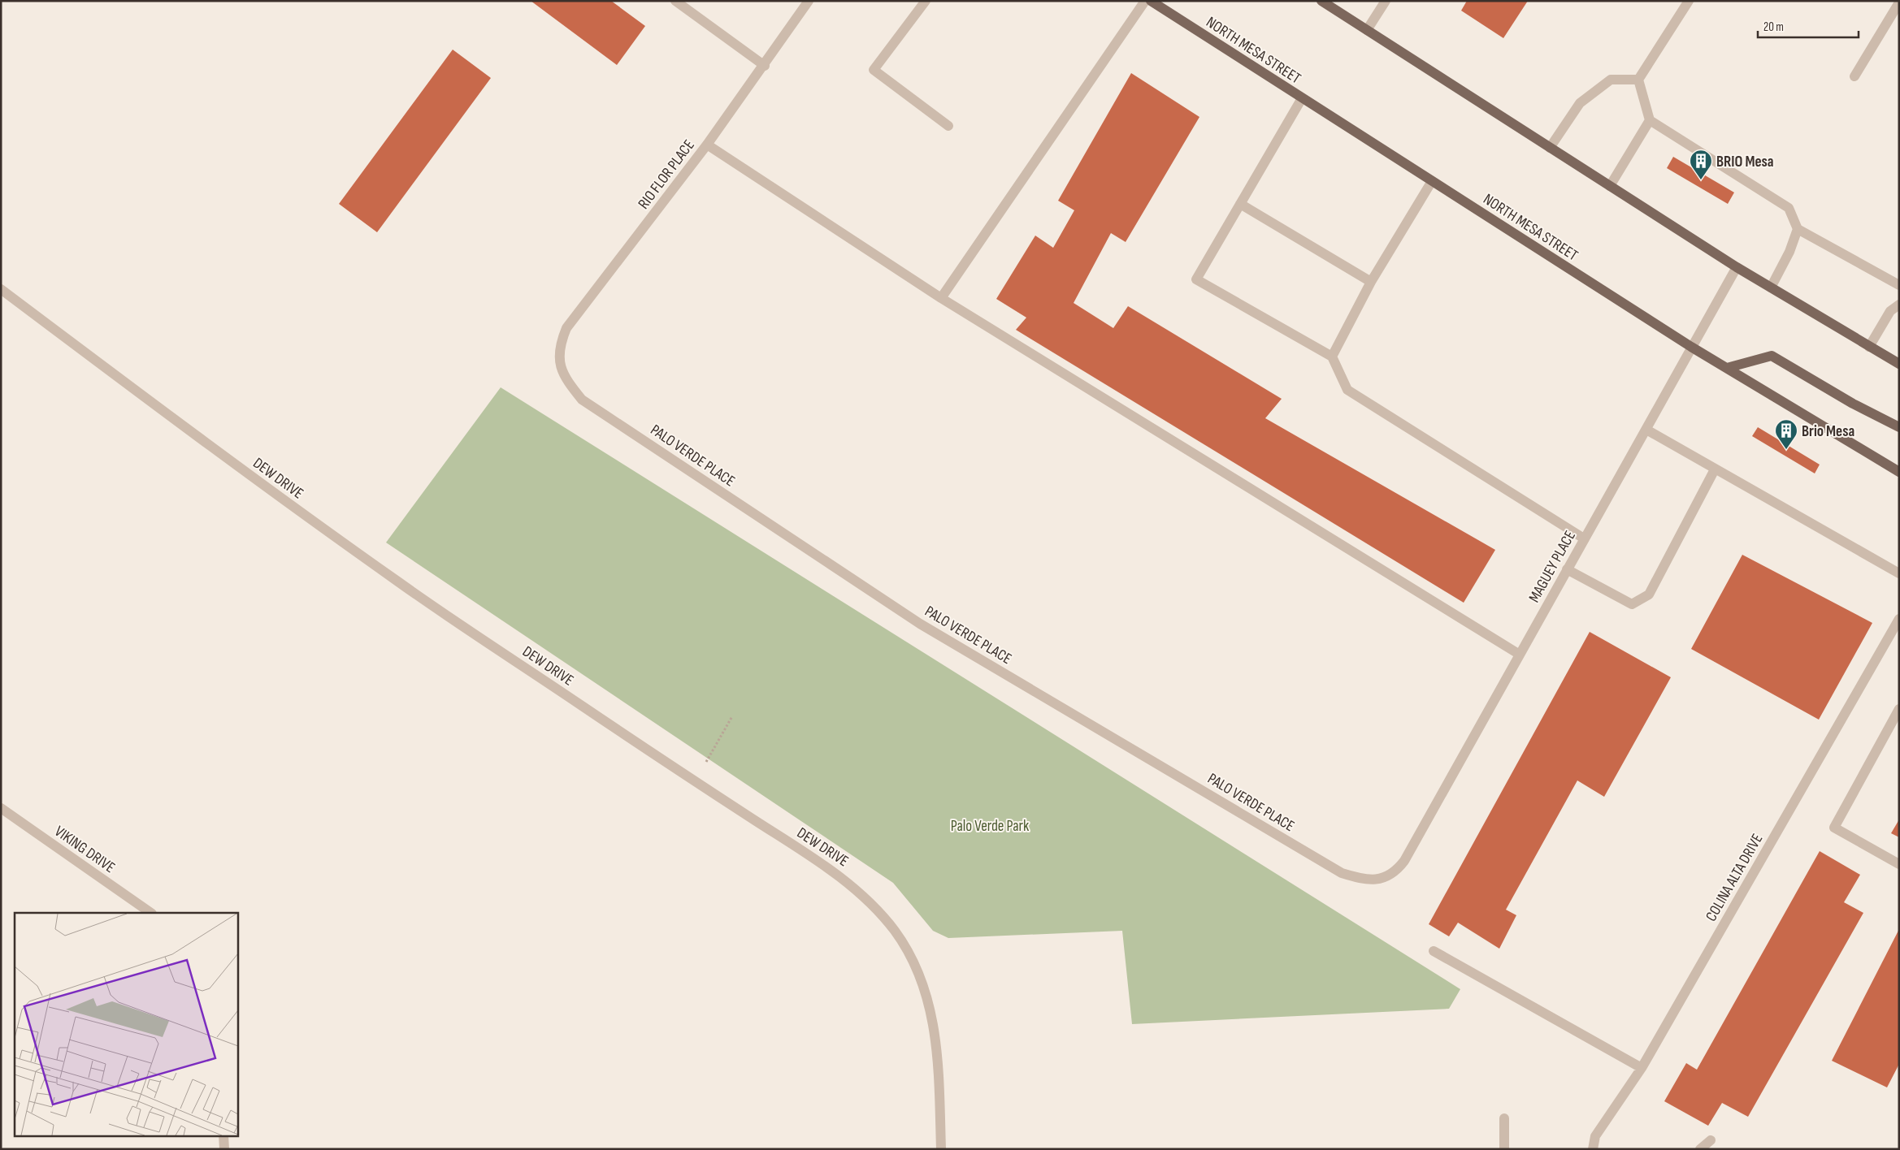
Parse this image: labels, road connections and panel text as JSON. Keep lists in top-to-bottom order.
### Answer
{
  "streets": {
    "main road": ["NORTH MESA STREET"],
    "street": [
      "RIO FLOR PLACE",
      "PALO VERDE PLACE",
      "DEW DRIVE",
      "MAGUEY PLACE",
      "VIKING DRIVE",
      "COLINA ALTA DRIVE"
    ]
  },
  "crossings": [
    ["NORTH MESA STREET", "MAGUEY PLACE"],
    ["RIO FLOR PLACE", "PALO VERDE PLACE"],
    ["PALO VERDE PLACE", "MAGUEY PLACE"]
  ],
  "parks": ["Palo Verde Park"],
  "places": {
    "building": ["BRIO Mesa", "Brio Mesa"]
  },
  "scale_bar": "20 m"
}
